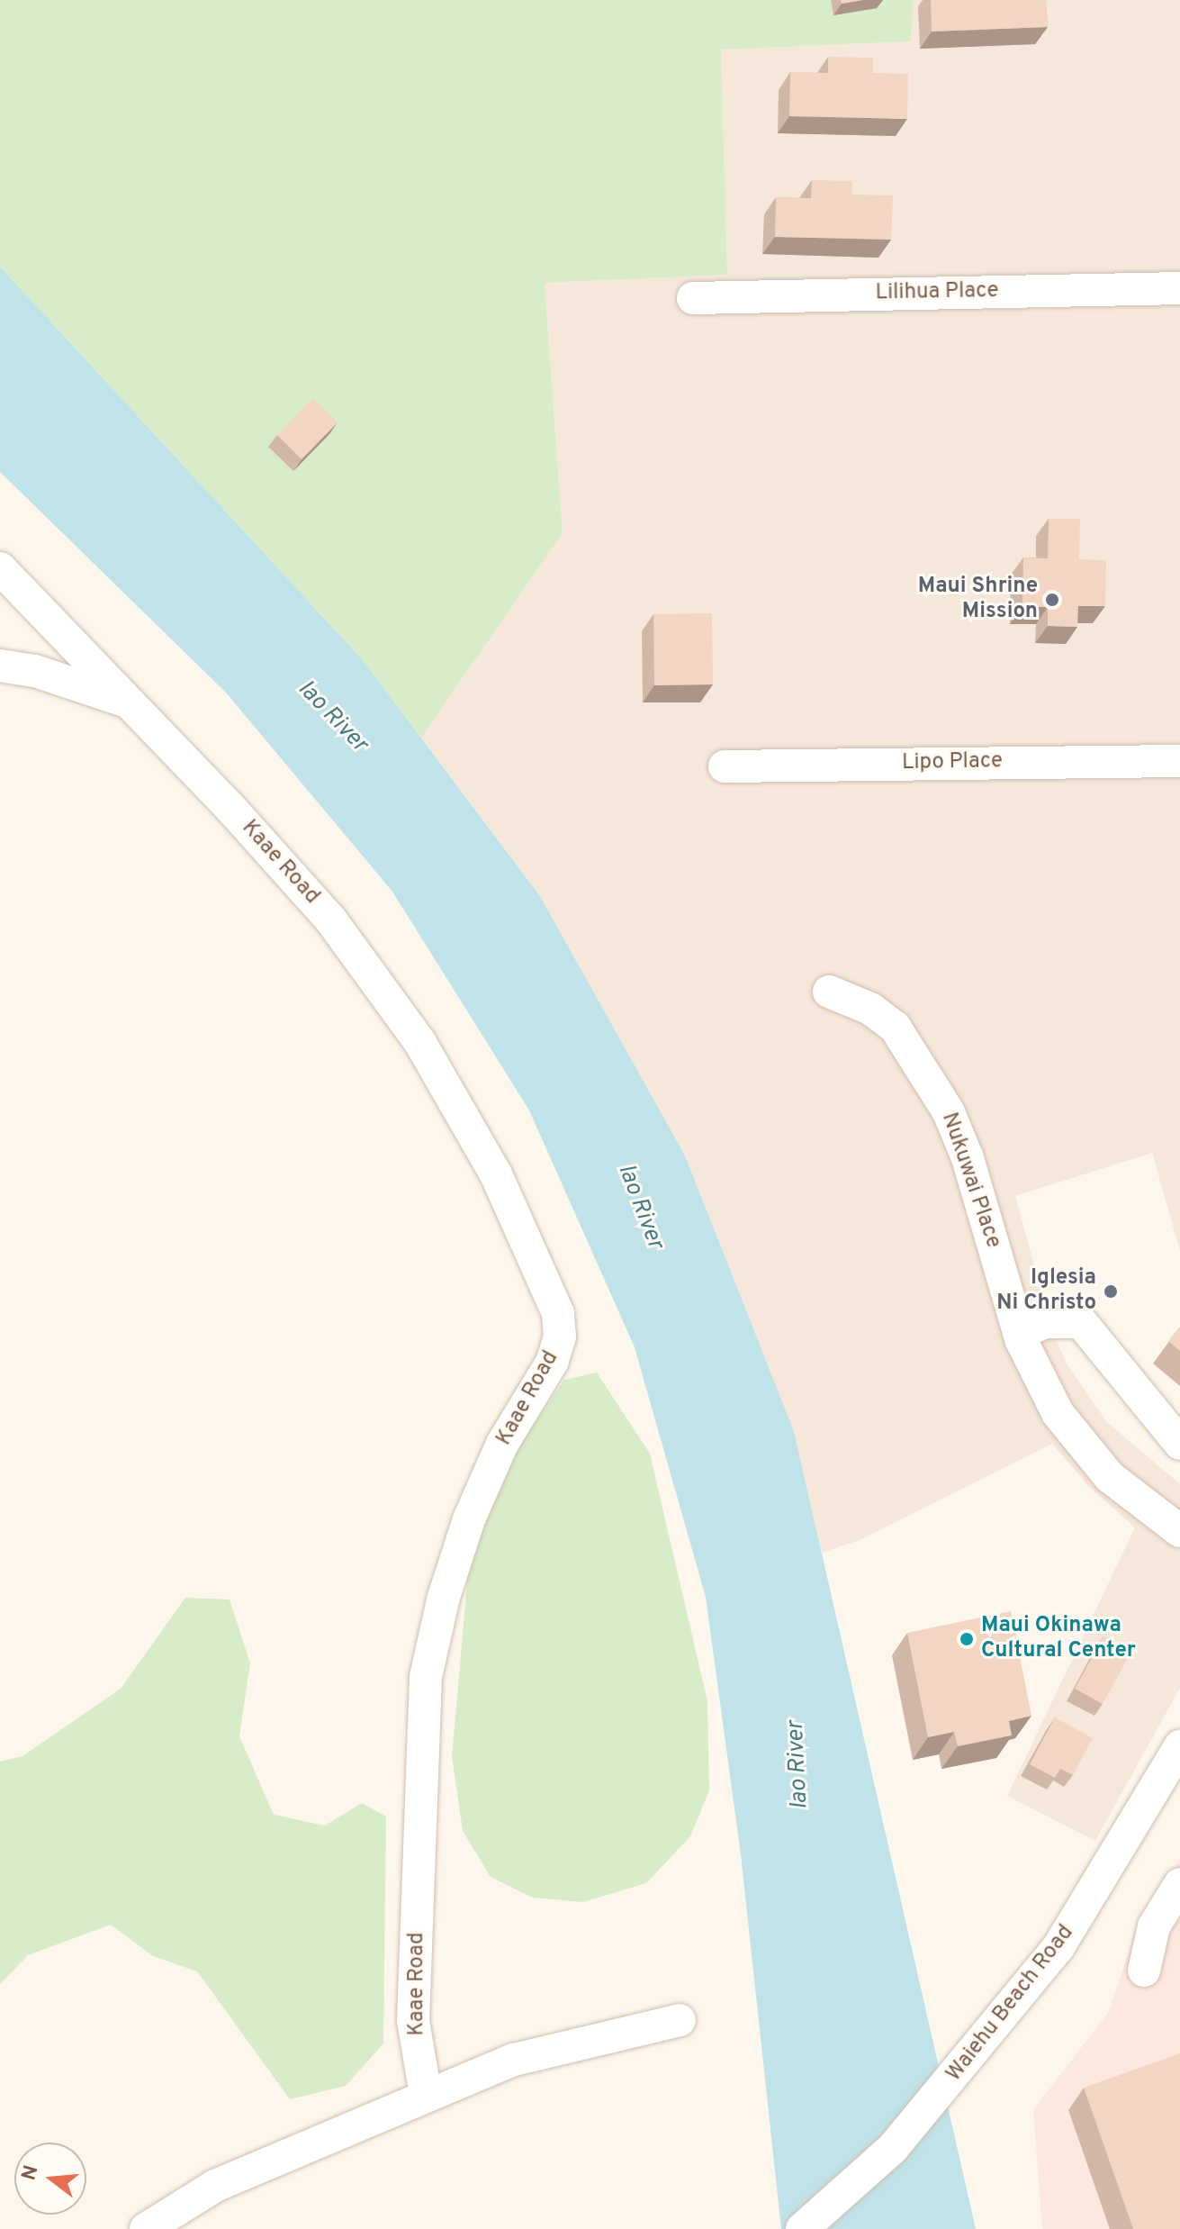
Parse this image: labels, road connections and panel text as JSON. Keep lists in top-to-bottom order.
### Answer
{
  "streets": {
    "street": [
      "Lilihua Place",
      "Lipo Place",
      "Kaae Road",
      "Nukuwai Place",
      "Waiehu Beach Road"
    ]
  },
  "water": ["Iao River"],
  "places": ["Maui Shrine Mission", "Iglesia Ni Christo", "Maui Okinawa Cultural Center"],
  "north": "left"
}
